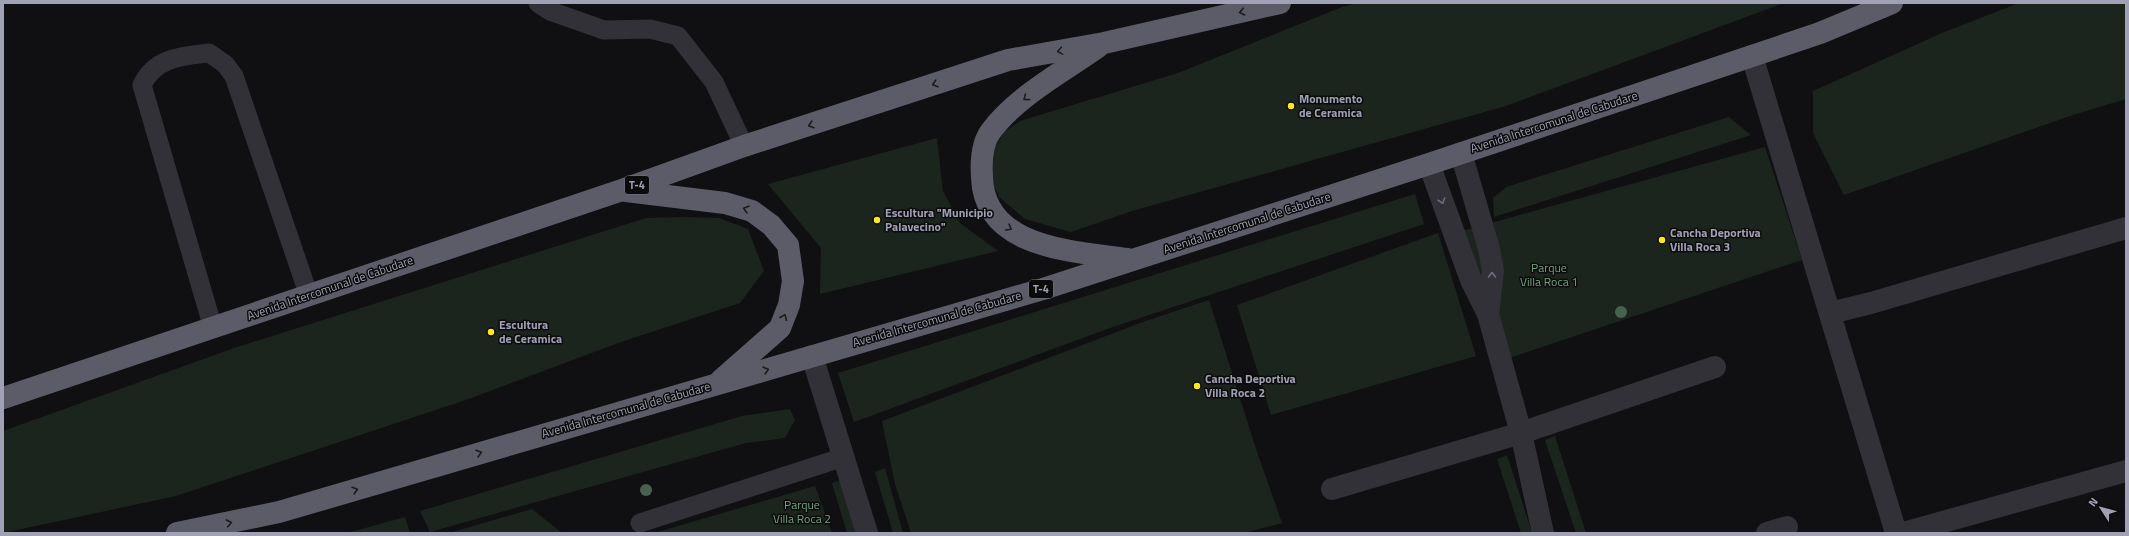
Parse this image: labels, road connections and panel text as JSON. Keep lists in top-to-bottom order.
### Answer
{
  "streets": {
    "highway": ["Avenida Intercomunal de Cabudare", "T-4"]
  },
  "crossings": [
    ["Avenida Intercomunal de Cabudare", "T-4"]
  ],
  "parks": ["Parque Villa Roca 1", "Parque Villa Roca 2"],
  "places": [
    "Monumento de Ceramica",
    "Escultura \"Municipio Palavecino\"",
    "Cancha Deportiva Villa Roca 3",
    "Escultura de Ceramica",
    "Cancha Deportiva Villa Roca 2"
  ],
  "north": "top left"
}
